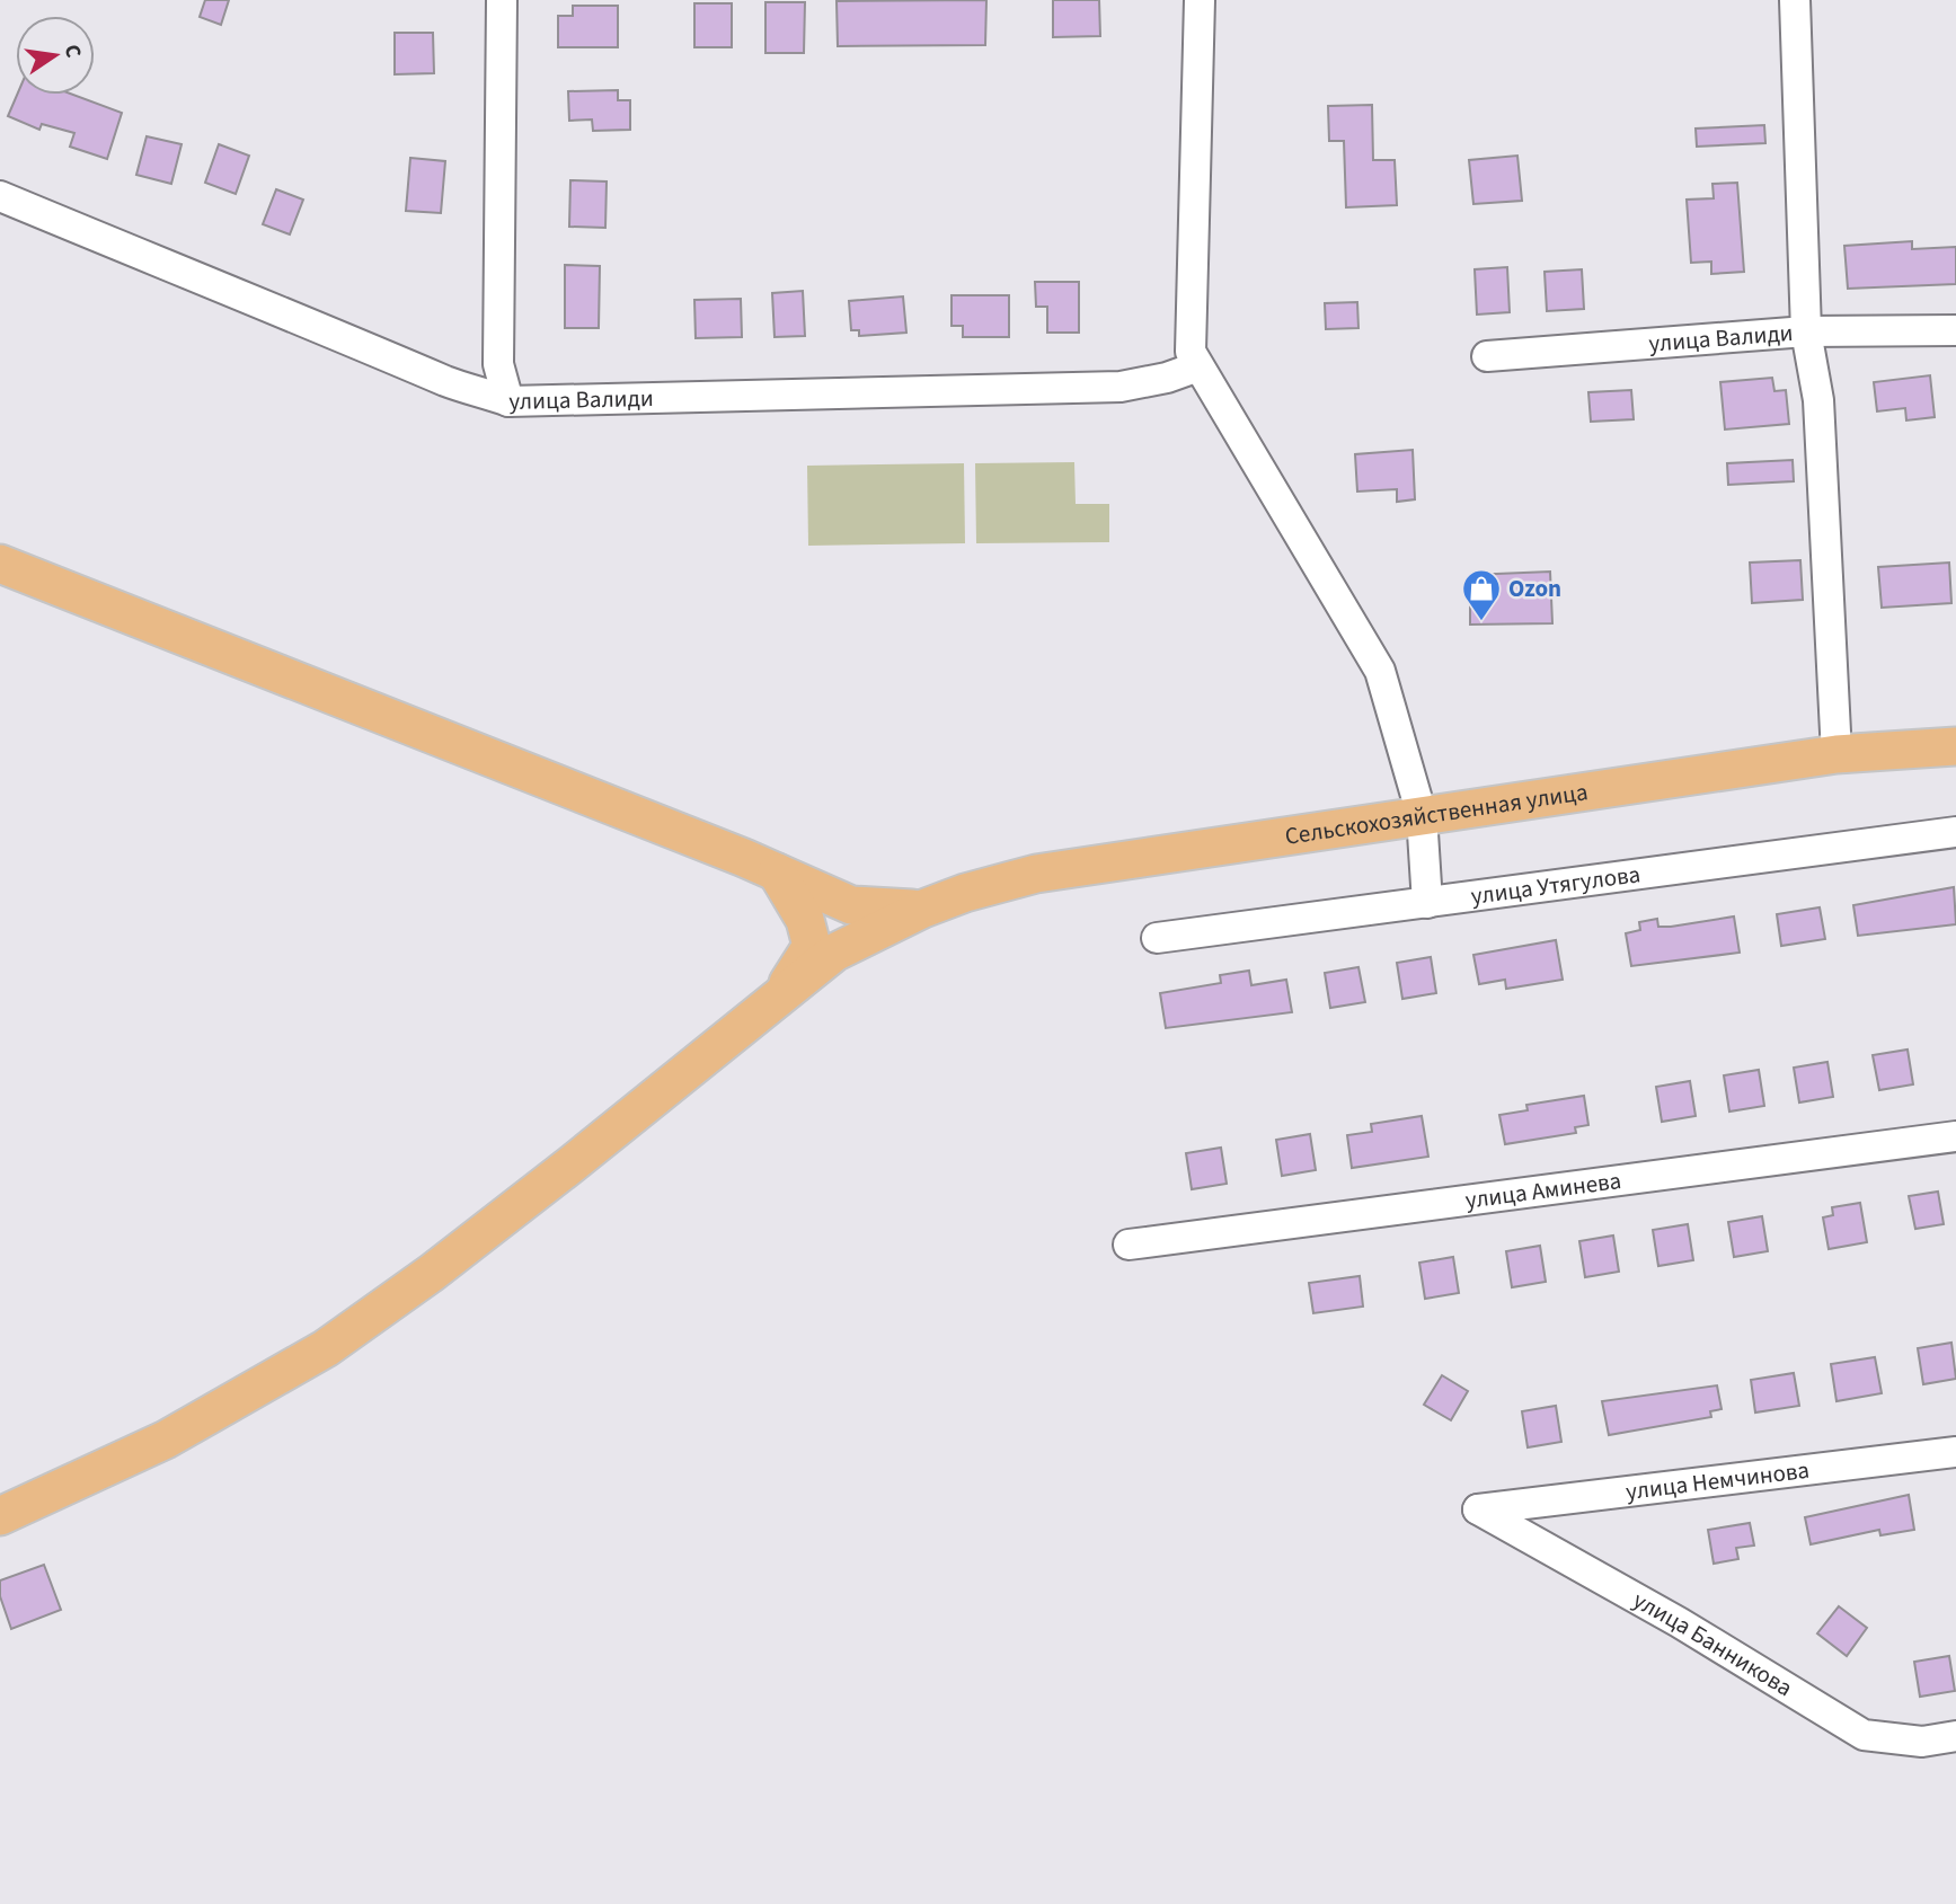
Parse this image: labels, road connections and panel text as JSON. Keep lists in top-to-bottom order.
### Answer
{
  "streets": {
    "main road": ["Сельскохозяйственная улица"],
    "street": [
      "улица Валиди",
      "улица Утягулова",
      "улица Аминева",
      "улица Немчинова",
      "улица Банникова"
    ]
  },
  "crossings": [
    ["улица Немчинова", "улица Банникова"]
  ],
  "places": {
    "shop": ["Ozon"]
  },
  "north": "right"
}
